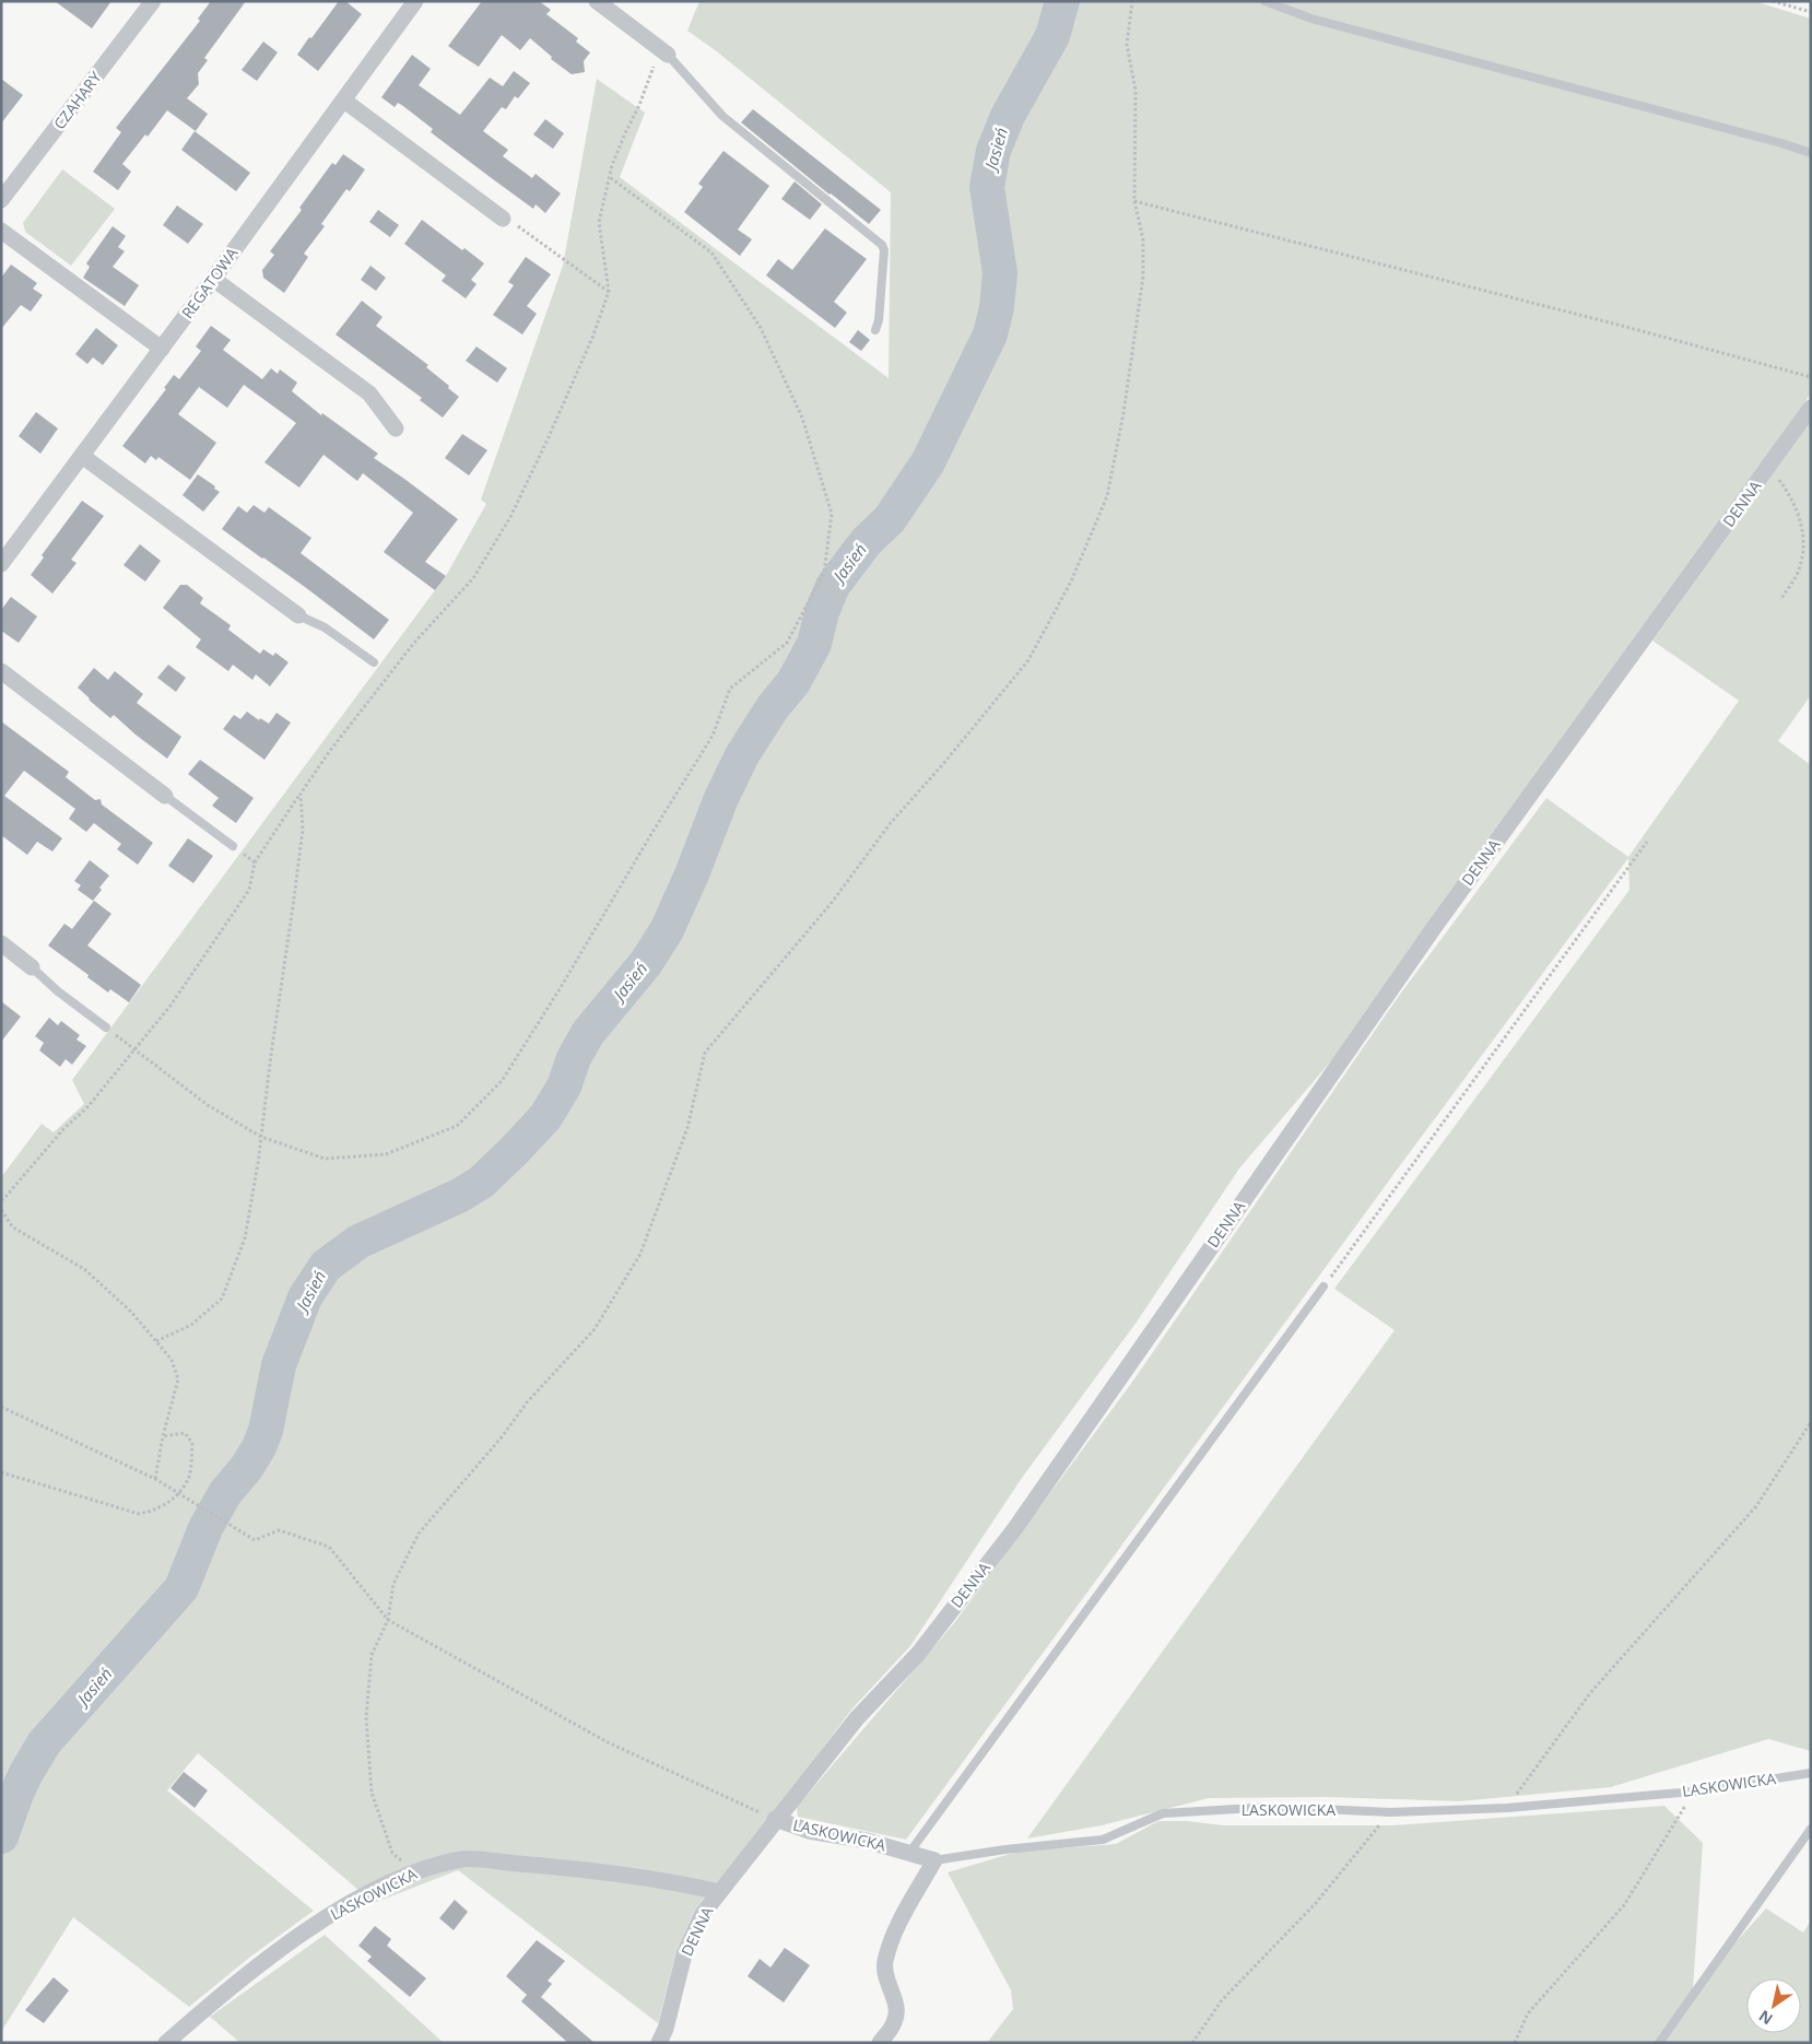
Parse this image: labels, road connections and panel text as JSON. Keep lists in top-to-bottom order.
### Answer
{
  "streets": {
    "street": [
      "CZAHARY",
      "REGATOWA",
      "DENNA",
      "LASKOWICKA"
    ]
  },
  "crossings": [
    ["DENNA", "LASKOWICKA"]
  ],
  "water": ["Jasień"],
  "north": "bottom left"
}
